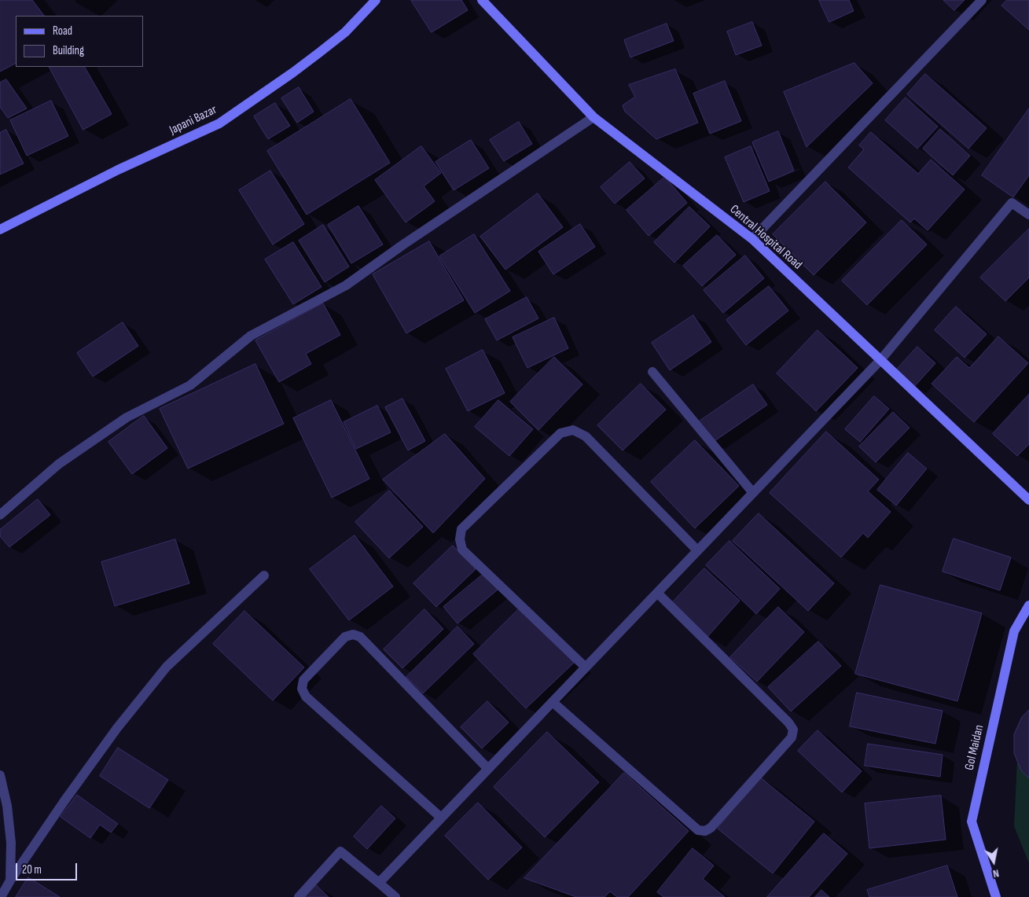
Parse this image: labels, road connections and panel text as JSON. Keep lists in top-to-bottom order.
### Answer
{
  "streets": {
    "street": ["Japani Bazar", "Central Hospital Road", "Gol Maidan"]
  },
  "legend": ["Road", "Building"],
  "scale_bar": "20 m",
  "north": "bottom"
}
